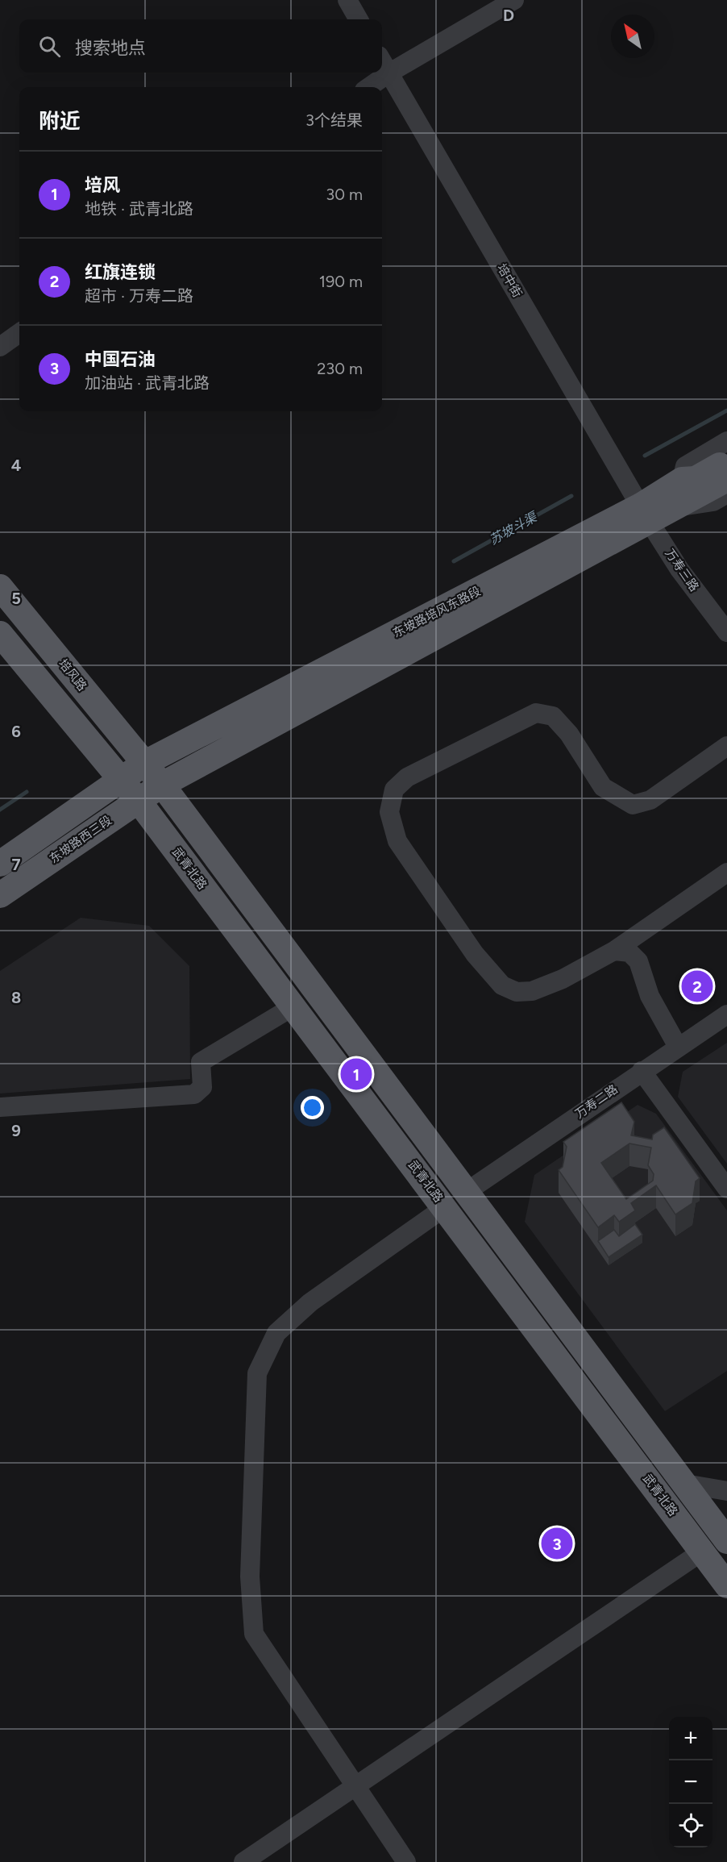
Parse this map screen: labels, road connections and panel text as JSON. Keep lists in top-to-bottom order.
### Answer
{
  "streets": {
    "main road": [
      "东坡路培风东路段",
      "培风路",
      "东坡路西三段",
      "武青北路"
    ],
    "street": ["培中街", "万寿三路", "万寿二路"]
  },
  "crossings": [
    ["培中街", "万寿三路"],
    ["培中街", "东坡路培风东路段"],
    ["万寿三路", "东坡路培风东路段"],
    ["东坡路培风东路段", "培风路"],
    ["东坡路培风东路段", "东坡路西三段"],
    ["东坡路西三段", "武青北路"]
  ],
  "water": ["苏坡斗渠"],
  "north": "top left",
  "page": {
    "search": "搜索地点",
    "heading": ["附近", "3个结果"],
    "list": [
      {
        "mark": "1",
        "name": "培风",
        "note": "地铁 · 武青北路",
        "value": "30 m"
      },
      {
        "mark": "2",
        "name": "红旗连锁",
        "note": "超市 · 万寿二路",
        "value": "190 m"
      },
      {
        "mark": "3",
        "name": "中国石油",
        "note": "加油站 · 武青北路",
        "value": "230 m"
      }
    ],
    "pins": ["2", "1", "3"],
    "map_buttons": ["+", "−"]
  },
  "grid": {
    "columns": ["D"],
    "rows": [
      "4",
      "5",
      "6",
      "7",
      "8",
      "9"
    ]
  }
}
